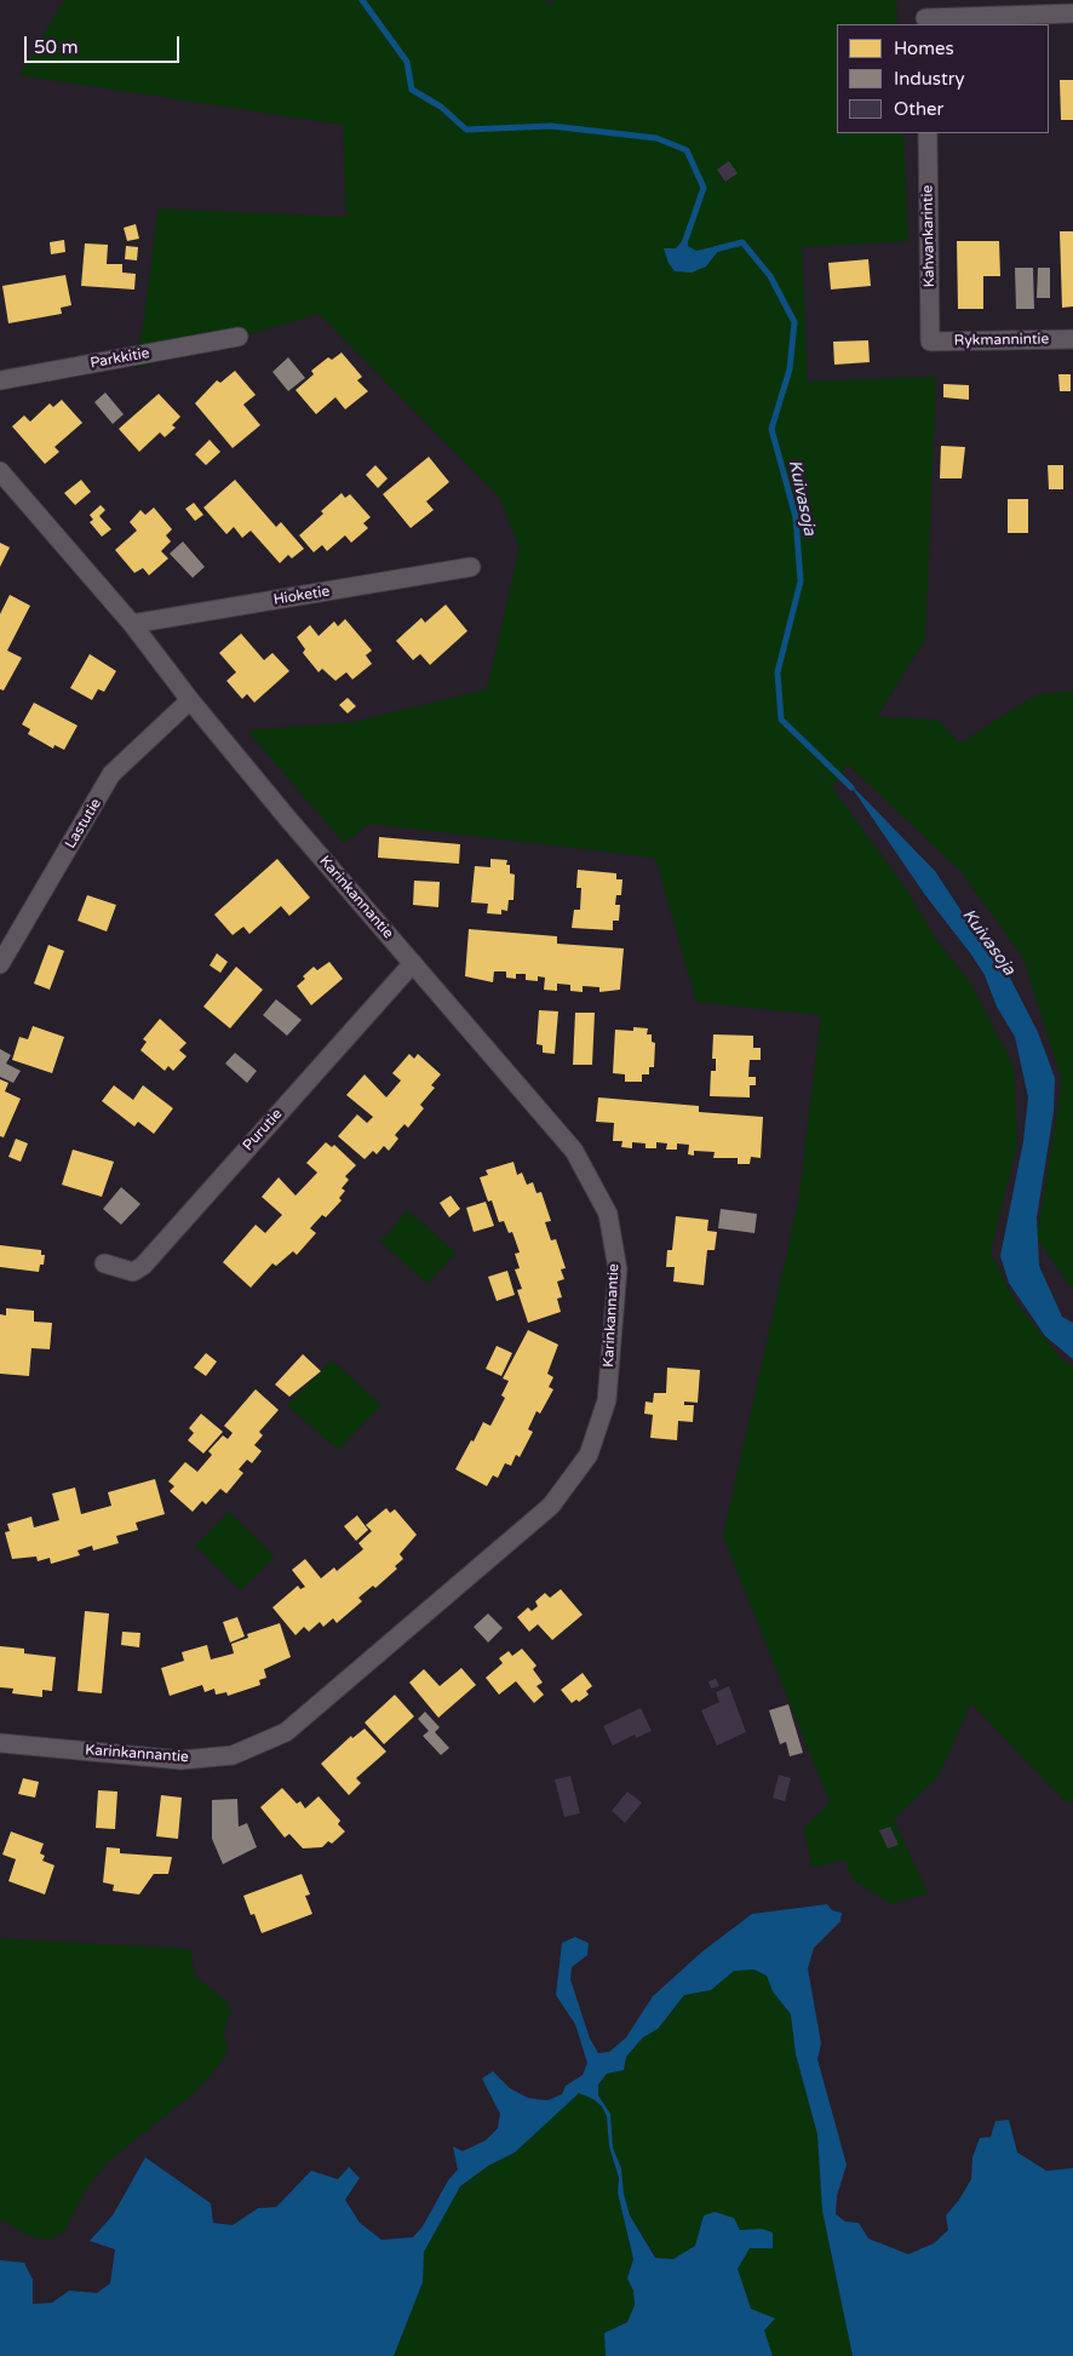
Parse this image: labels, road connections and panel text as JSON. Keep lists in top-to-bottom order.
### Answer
{
  "streets": {
    "street": [
      "Kahvankarintie",
      "Rykmannintie",
      "Parkkitie",
      "Hioketie",
      "Lastutie",
      "Karinkannantie",
      "Purutie"
    ]
  },
  "crossings": [
    ["Kahvankarintie", "Rykmannintie"],
    ["Hioketie", "Karinkannantie"],
    ["Lastutie", "Karinkannantie"],
    ["Karinkannantie", "Purutie"]
  ],
  "water": ["Kuivasoja"],
  "legend": ["Homes", "Industry", "Other"],
  "scale_bar": "50 m"
}
